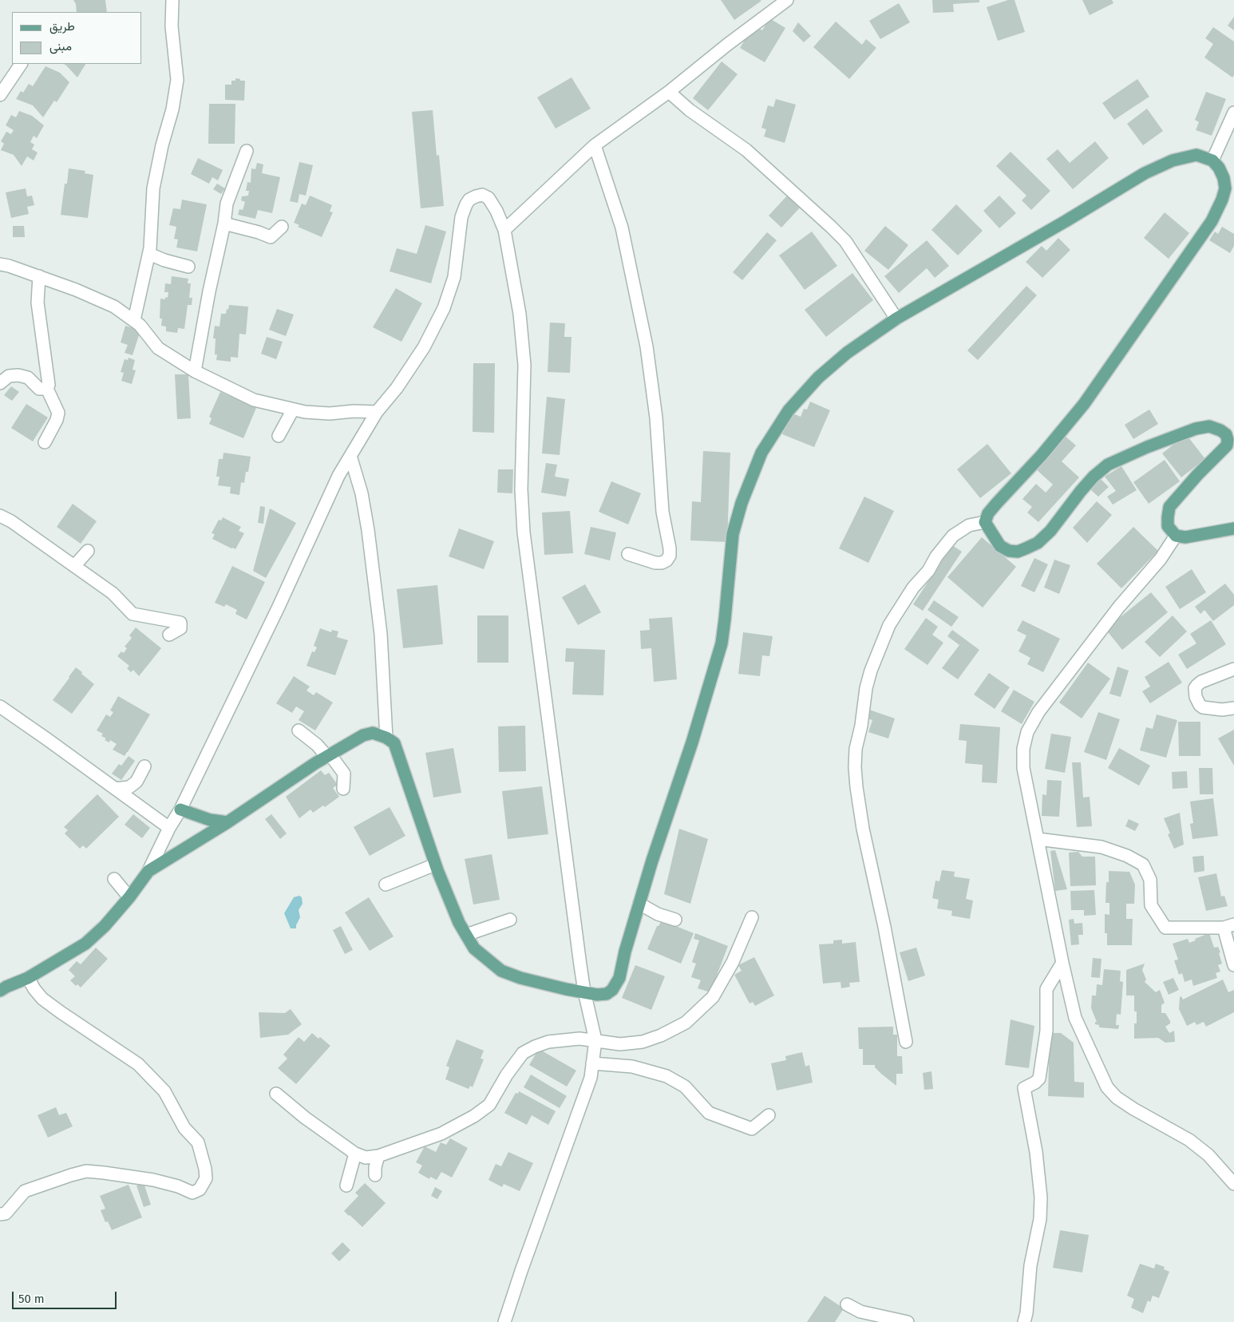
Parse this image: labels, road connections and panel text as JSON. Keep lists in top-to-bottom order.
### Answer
{
  "legend": ["طريق", "مبنى"],
  "scale_bar": "50 m"
}
